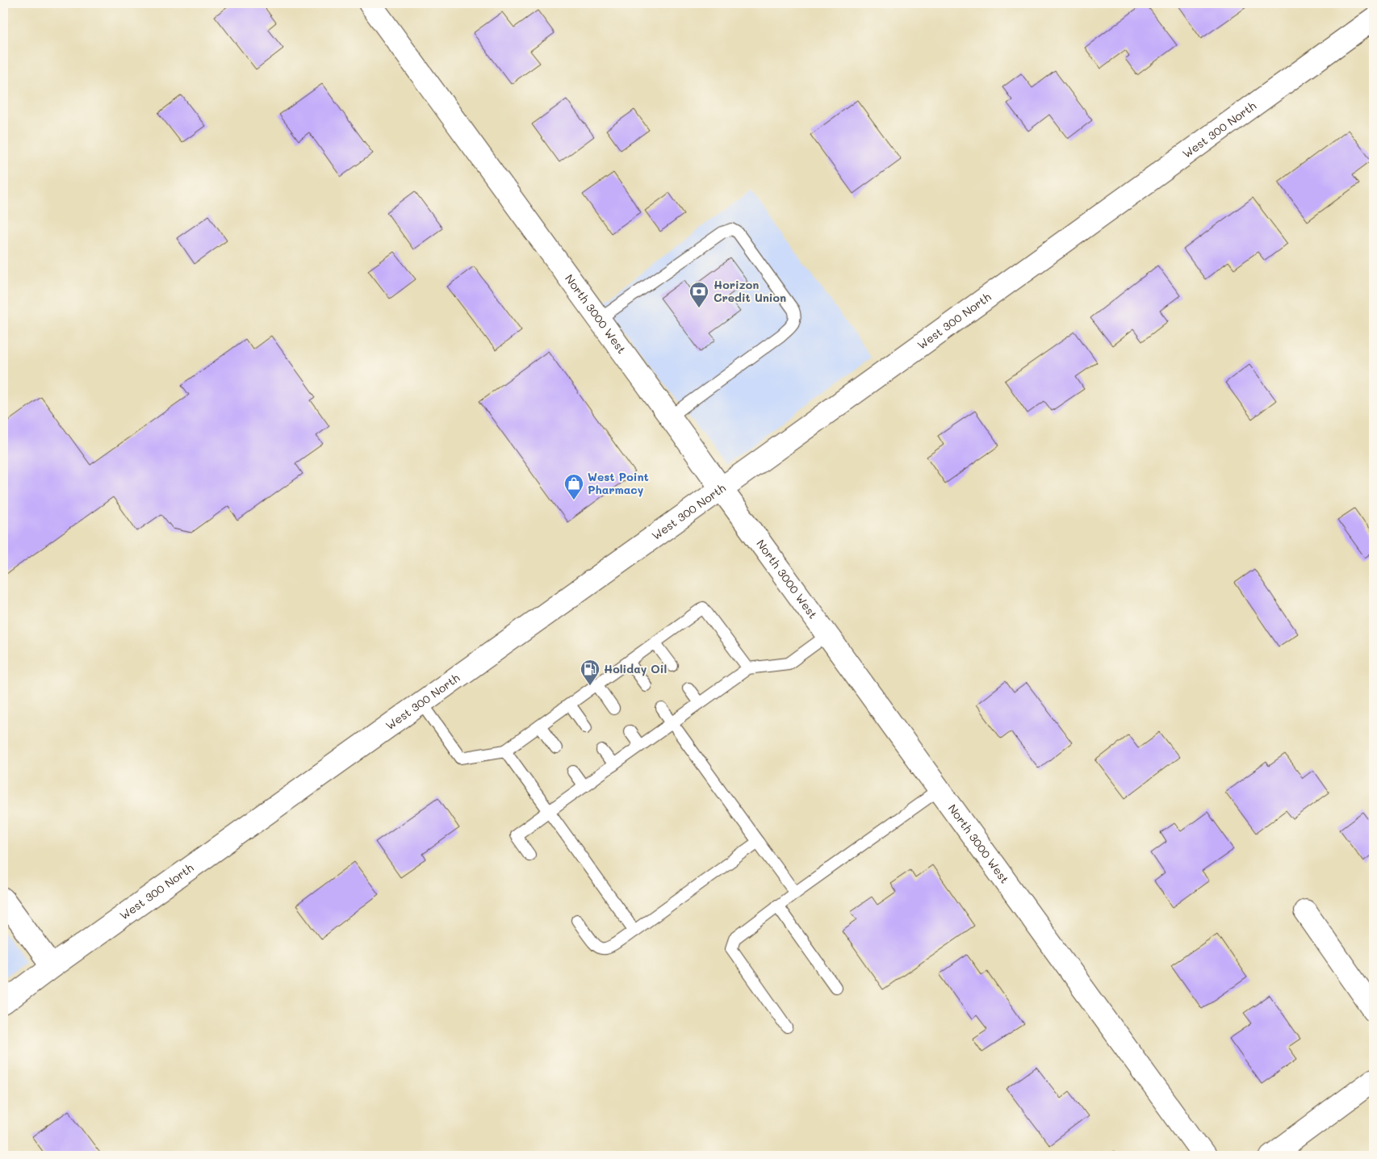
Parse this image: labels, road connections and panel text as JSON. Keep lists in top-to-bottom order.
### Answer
{
  "streets": {
    "main road": ["West 300 North", "North 3000 West"]
  },
  "crossings": [
    ["West 300 North", "North 3000 West"]
  ],
  "places": {
    "bank": ["Horizon Credit Union"],
    "shop": ["West Point Pharmacy"],
    "fuel station": ["Holiday Oil"]
  }
}
